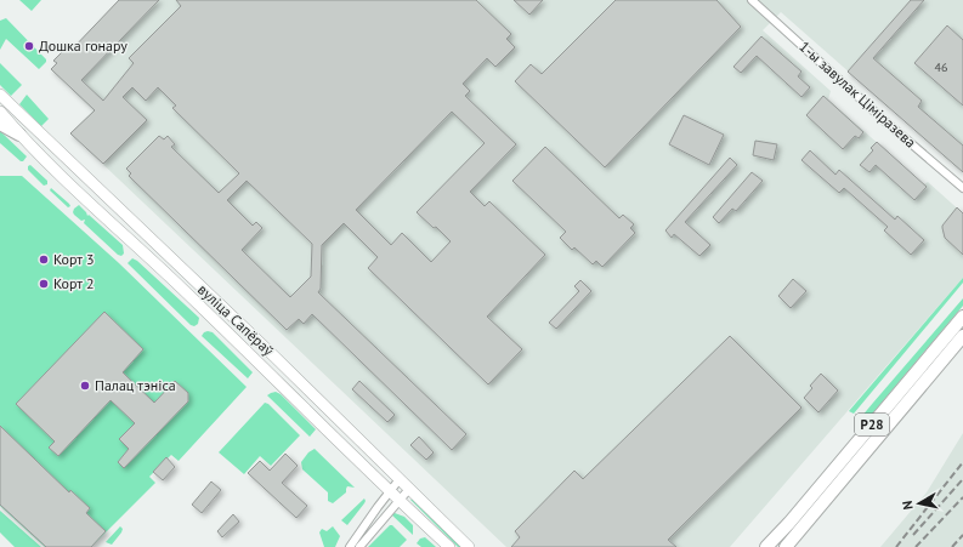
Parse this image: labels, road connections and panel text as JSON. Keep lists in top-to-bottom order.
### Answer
{
  "streets": {
    "main road": ["вуліца Сапёраў", "Р28"],
    "street": ["1-ы завулак Ціміразева"]
  },
  "places": [
    "Дошка гонару",
    "Корт 3",
    "Корт 2",
    "Палац тэніса"
  ],
  "house_numbers": ["46"],
  "north": "left"
}
